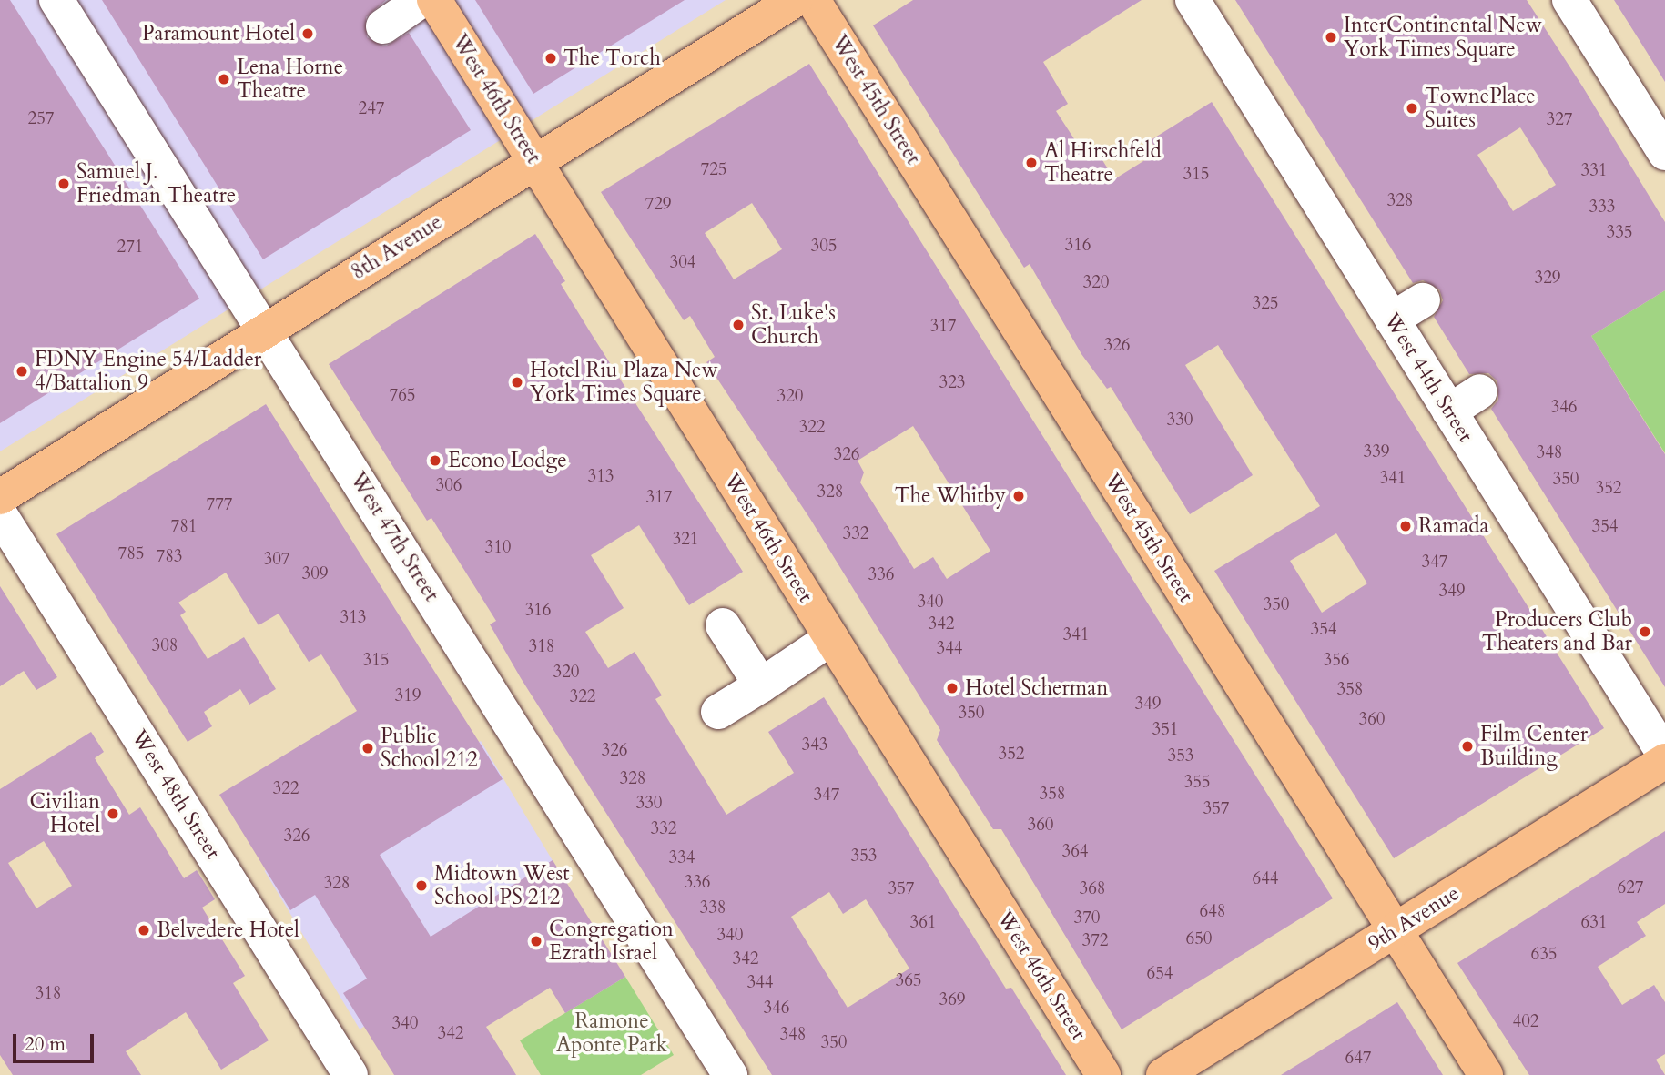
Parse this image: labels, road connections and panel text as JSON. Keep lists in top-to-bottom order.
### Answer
{
  "streets": {
    "main road": [
      "West 46th Street",
      "West 45th Street",
      "8th Avenue",
      "9th Avenue"
    ],
    "street": ["West 44th Street", "West 47th Street", "West 48th Street"]
  },
  "crossings": [
    ["West 46th Street", "8th Avenue"],
    ["West 45th Street", "9th Avenue"],
    ["8th Avenue", "West 47th Street"]
  ],
  "parks": ["Ramone Aponte Park"],
  "places": [
    "Paramount Hotel",
    "InterContinental New York Times Square",
    "The Torch",
    "Lena Horne Theatre",
    "TownePlace Suites",
    "Al Hirschfeld Theatre",
    "Samuel J. Friedman Theatre",
    "St. Luke's Church",
    "FDNY Engine 54/Ladder 4/Battalion 9",
    "Hotel Riu Plaza New York Times Square",
    "Econo Lodge",
    "The Whitby",
    "Ramada",
    "Producers Club Theaters and Bar",
    "Hotel Scherman",
    "Film Center Building",
    "Public School 212",
    "Civilian Hotel",
    "Midtown West School PS 212",
    "Belvedere Hotel",
    "Congregation Ezrath Israel"
  ],
  "house_numbers": [
    "247",
    "257",
    "327",
    "725",
    "331",
    "315",
    "328",
    "729",
    "333",
    "335",
    "316",
    "305",
    "271",
    "304",
    "329",
    "320",
    "325",
    "317",
    "326",
    "323",
    "765",
    "320",
    "346",
    "330",
    "322",
    "339",
    "348",
    "326",
    "313",
    "341",
    "350",
    "306",
    "352",
    "328",
    "317",
    "777",
    "781",
    "354",
    "332",
    "321",
    "310",
    "785",
    "783",
    "307",
    "347",
    "309",
    "336",
    "349",
    "340",
    "350",
    "316",
    "313",
    "342",
    "354",
    "341",
    "308",
    "318",
    "344",
    "315",
    "356",
    "320",
    "358",
    "319",
    "322",
    "349",
    "350",
    "360",
    "351",
    "343",
    "326",
    "352",
    "353",
    "328",
    "355",
    "322",
    "358",
    "347",
    "330",
    "357",
    "360",
    "332",
    "326",
    "364",
    "353",
    "334",
    "644",
    "336",
    "328",
    "627",
    "357",
    "368",
    "338",
    "648",
    "370",
    "361",
    "631",
    "340",
    "650",
    "372",
    "635",
    "342",
    "654",
    "365",
    "344",
    "318",
    "369",
    "346",
    "402",
    "340",
    "342",
    "348",
    "350",
    "647"
  ],
  "scale_bar": "20 m"
}
